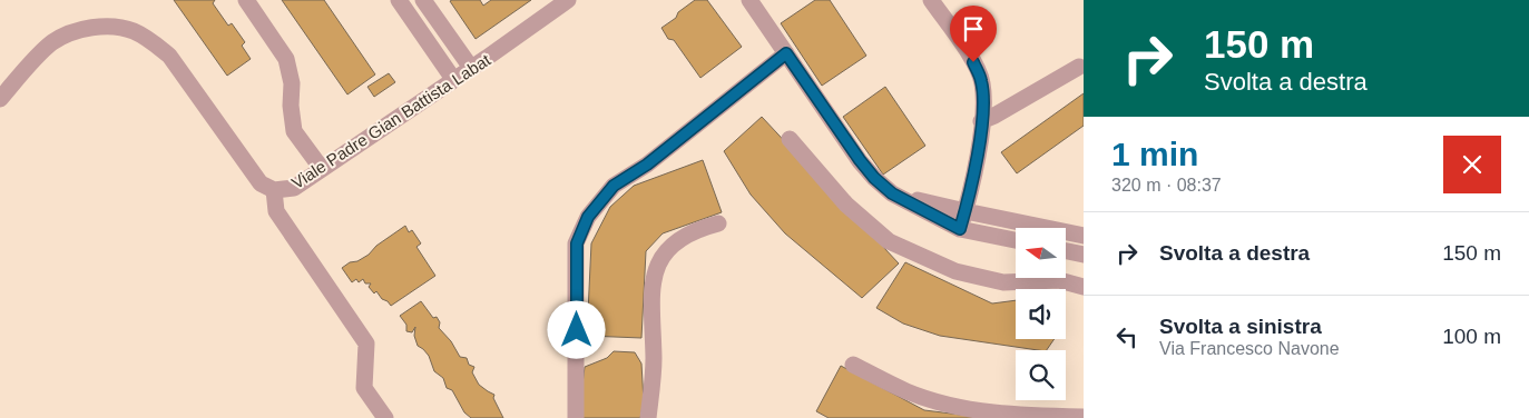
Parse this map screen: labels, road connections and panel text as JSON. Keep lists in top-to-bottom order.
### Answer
{
  "streets": {
    "street": ["Viale Padre Gian Battista Labat"]
  },
  "north": "left",
  "page": {
    "turn": ["150 m", "Svolta a destra"],
    "heading": ["1 min", "320 m · 08:37"],
    "list": [
      {
        "name": "Svolta a destra",
        "value": "150 m"
      },
      {
        "name": "Svolta a sinistra",
        "note": "Via Francesco Navone",
        "value": "100 m"
      }
    ]
  }
}
